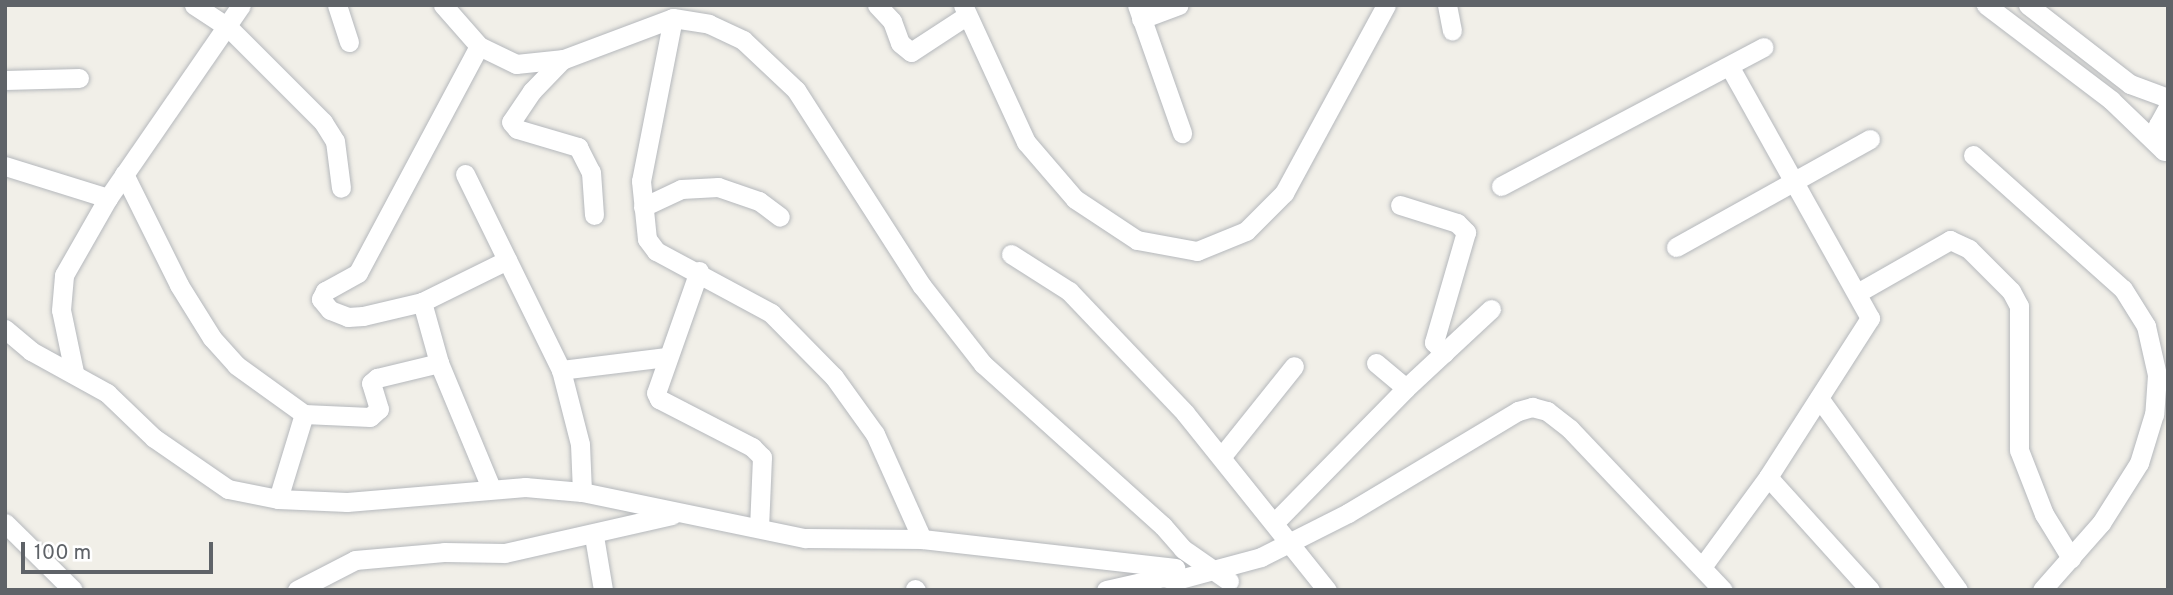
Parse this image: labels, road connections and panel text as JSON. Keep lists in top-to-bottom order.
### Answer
{
  "scale_bar": "100 m"
}
